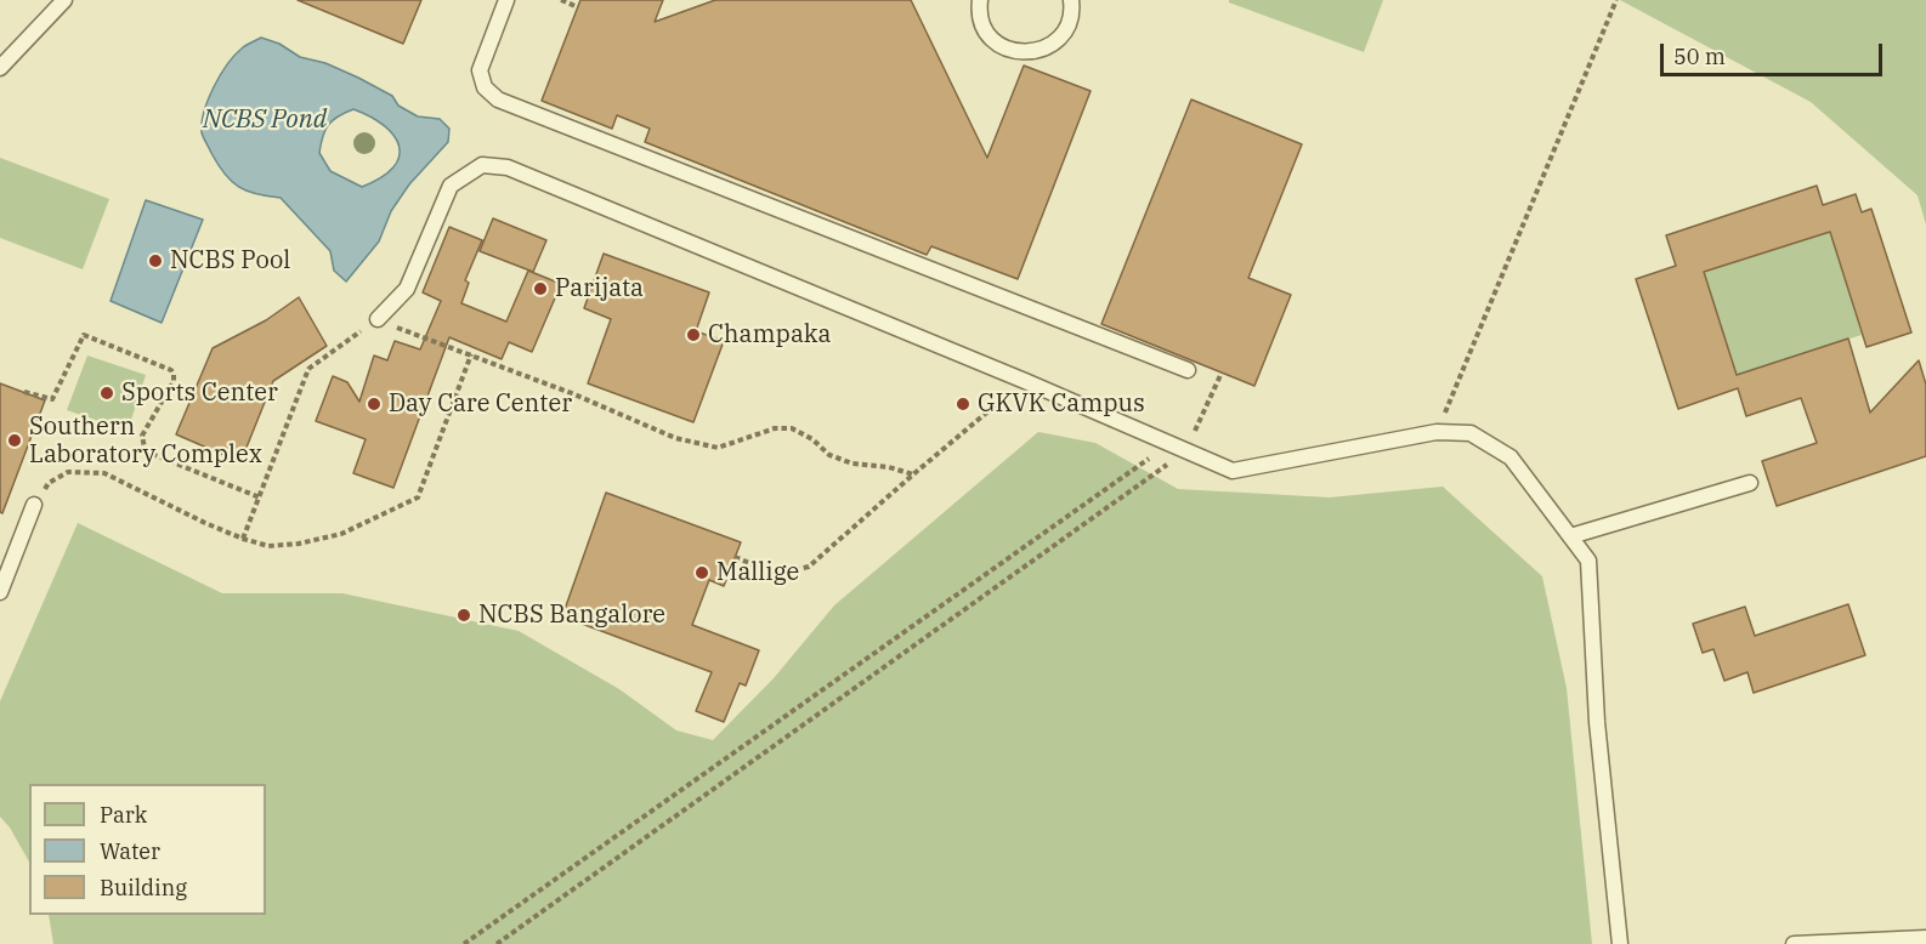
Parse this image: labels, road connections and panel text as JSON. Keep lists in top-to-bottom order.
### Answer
{
  "water": ["NCBS Pond"],
  "places": [
    "NCBS Pool",
    "Parijata",
    "Champaka",
    "Sports Center",
    "Day Care Center",
    "GKVK Campus",
    "Southern Laboratory Complex",
    "Mallige",
    "NCBS Bangalore"
  ],
  "legend": ["Park", "Water", "Building"],
  "scale_bar": "50 m"
}
